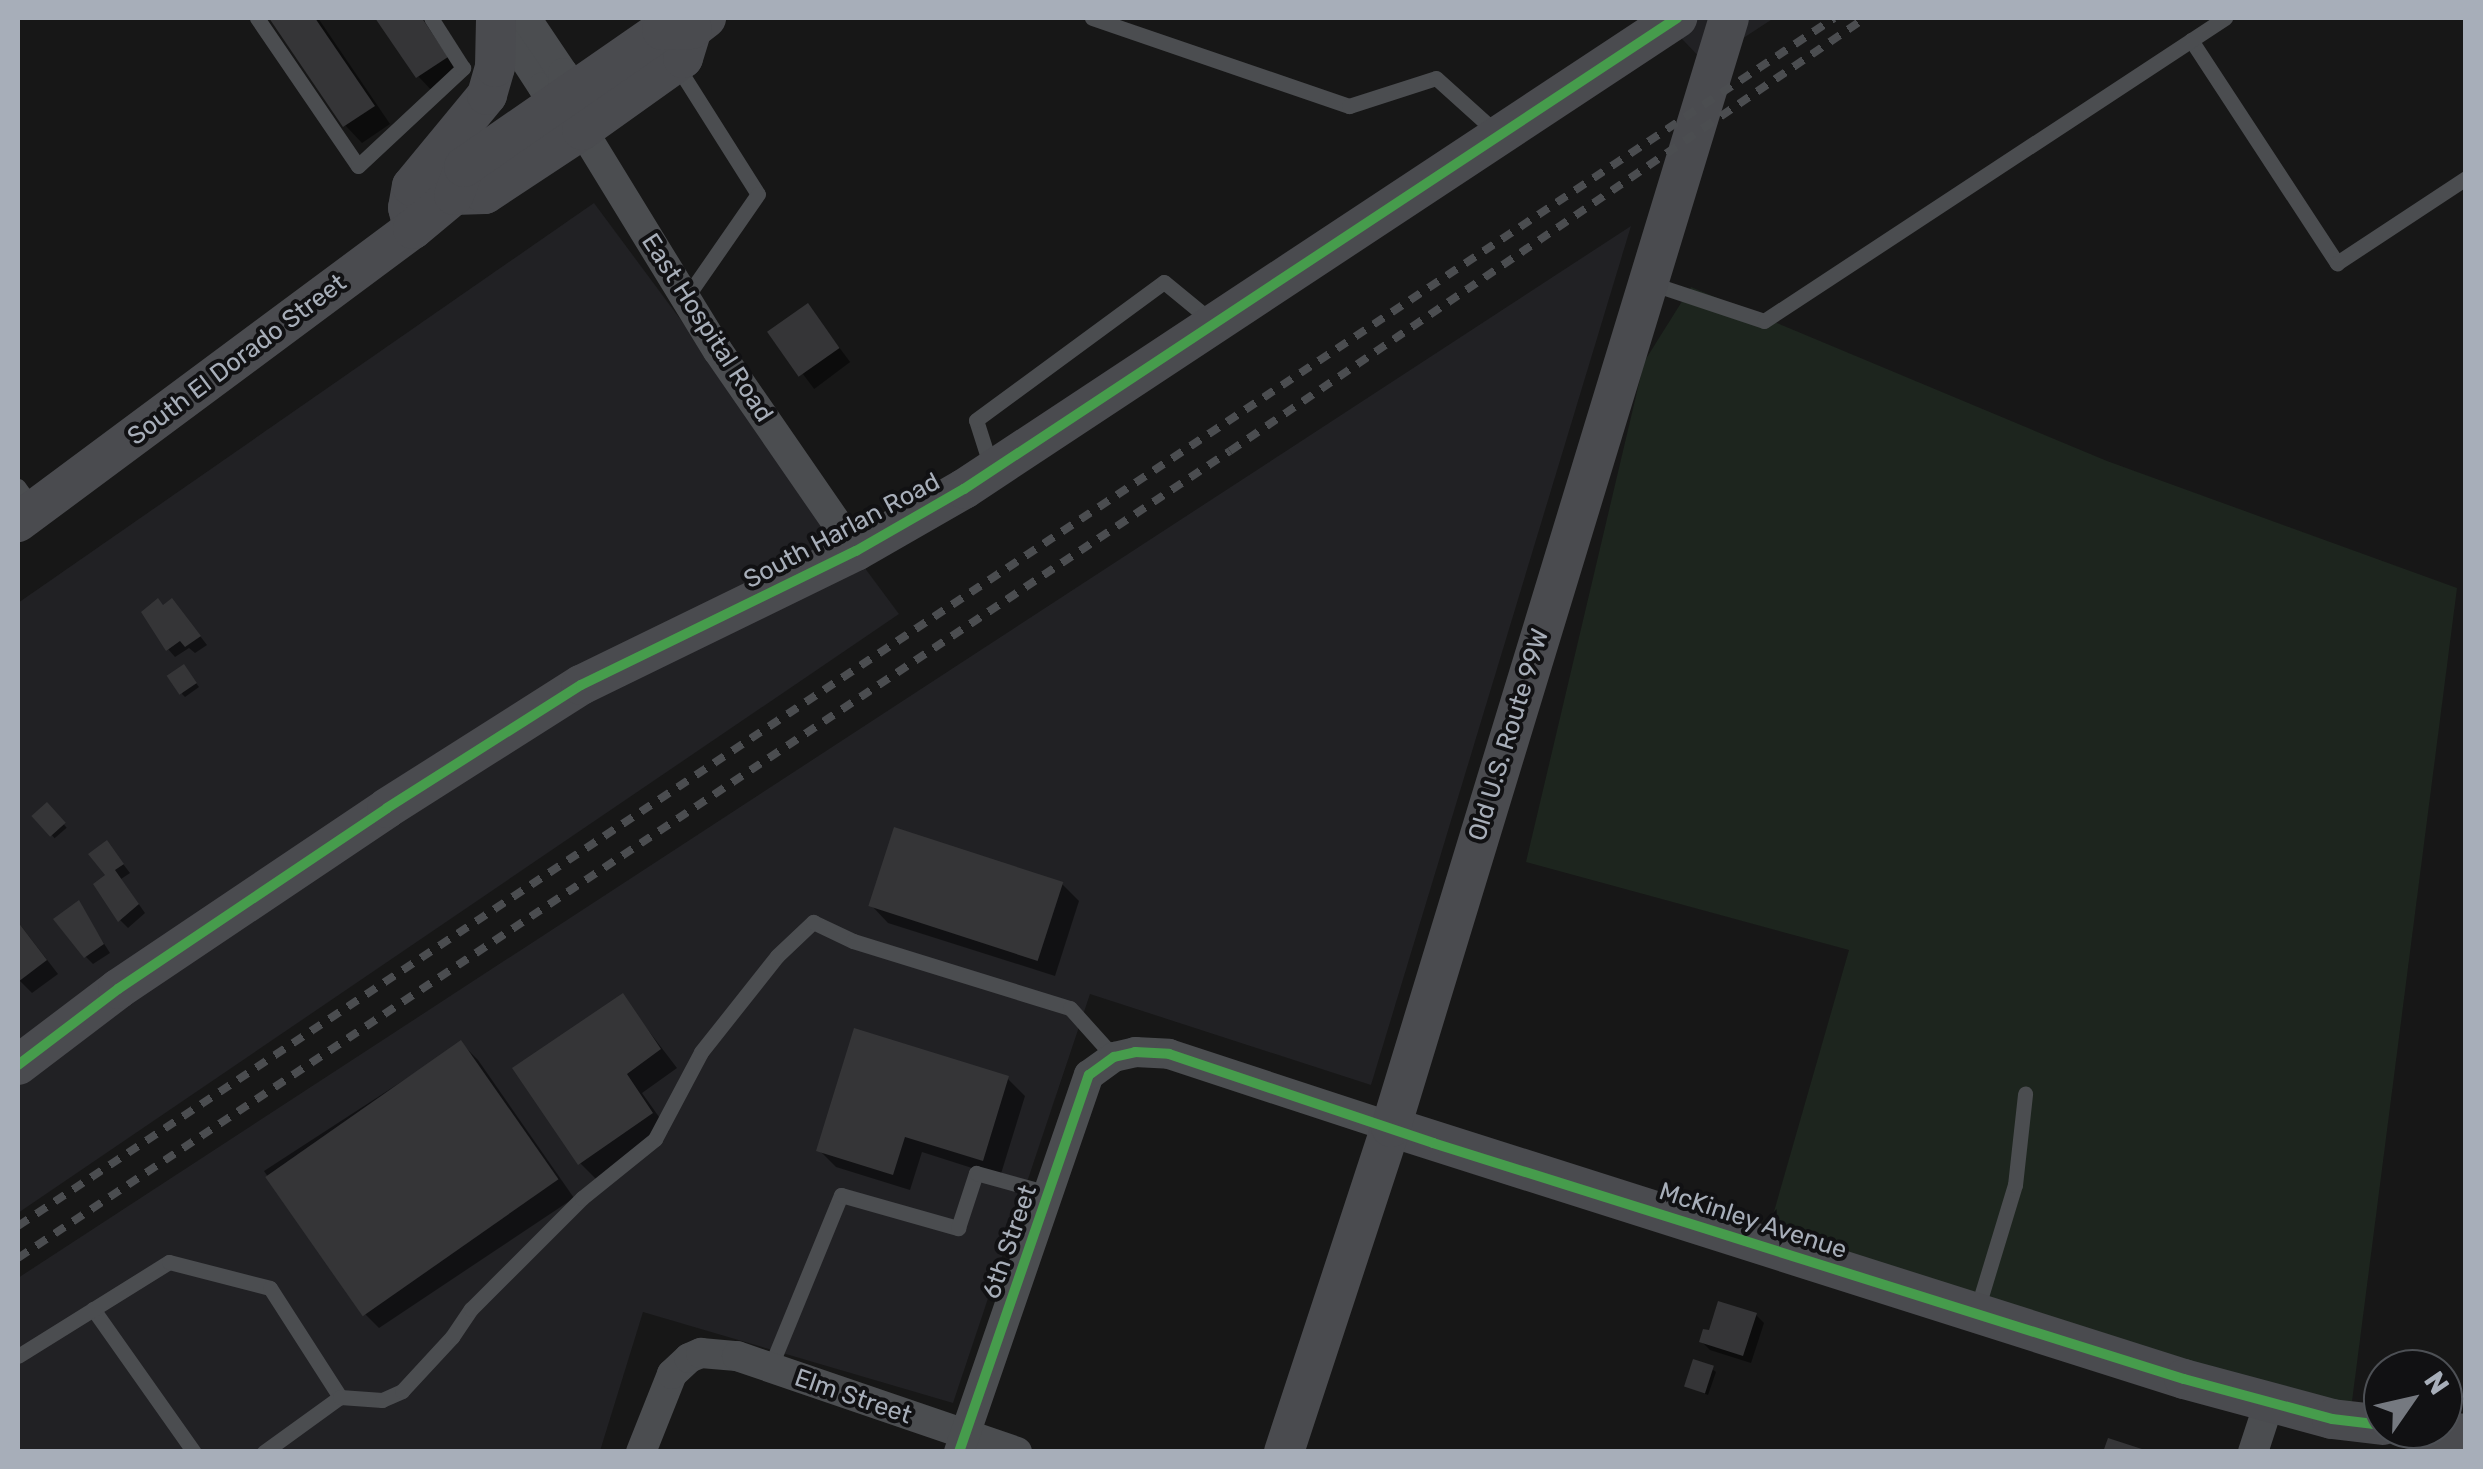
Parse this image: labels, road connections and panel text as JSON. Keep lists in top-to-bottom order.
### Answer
{
  "streets": {
    "street": [
      "East Hospital Road",
      "South El Dorado Street",
      "South Harlan Road",
      "Old U.S. Route 99W",
      "McKinley Avenue",
      "6th Street",
      "Elm Street"
    ]
  },
  "crossings": [
    ["East Hospital Road", "South El Dorado Street"],
    ["East Hospital Road", "South Harlan Road"],
    ["Old U.S. Route 99W", "McKinley Avenue"],
    ["McKinley Avenue", "6th Street"],
    ["6th Street", "Elm Street"]
  ],
  "north": "top right"
}
